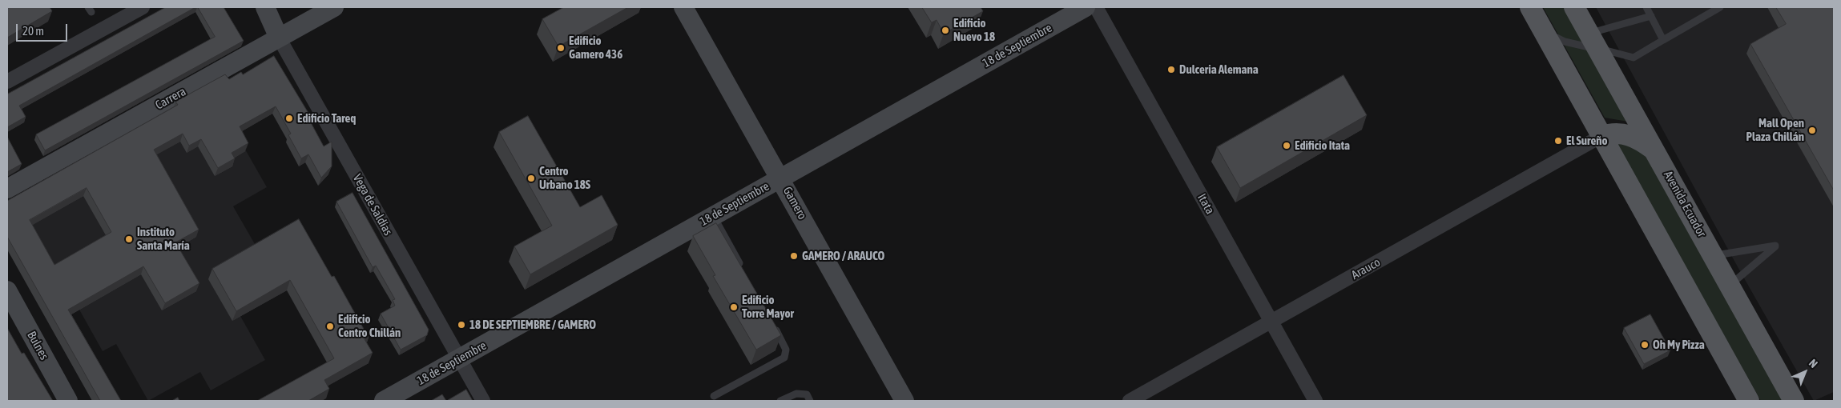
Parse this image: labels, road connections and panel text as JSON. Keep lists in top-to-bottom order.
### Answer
{
  "streets": {
    "main road": ["Avenida Ecuador"],
    "street": [
      "18 de Septiembre",
      "Carrera",
      "Gamero",
      "Itata",
      "Vega de Saldías",
      "Arauco",
      "Bulnes"
    ]
  },
  "crossings": [
    ["18 de Septiembre", "Gamero"],
    ["18 de Septiembre", "Vega de Saldías"],
    ["Carrera", "Vega de Saldías"],
    ["Itata", "Arauco"]
  ],
  "places": [
    "Edificio Nuevo 18",
    "Edificio Gamero 436",
    "Dulceria Alemana",
    "Edificio Tareq",
    "Mall Open Plaza Chillán",
    "El Sureño",
    "Edificio Itata",
    "Centro Urbano 18S",
    "Instituto Santa María",
    "GAMERO / ARAUCO",
    "Edificio Torre Mayor",
    "18 DE SEPTIEMBRE / GAMERO",
    "Edificio Centro Chillán",
    "Oh My Pizza"
  ],
  "scale_bar": "20 m",
  "north": "top right"
}
